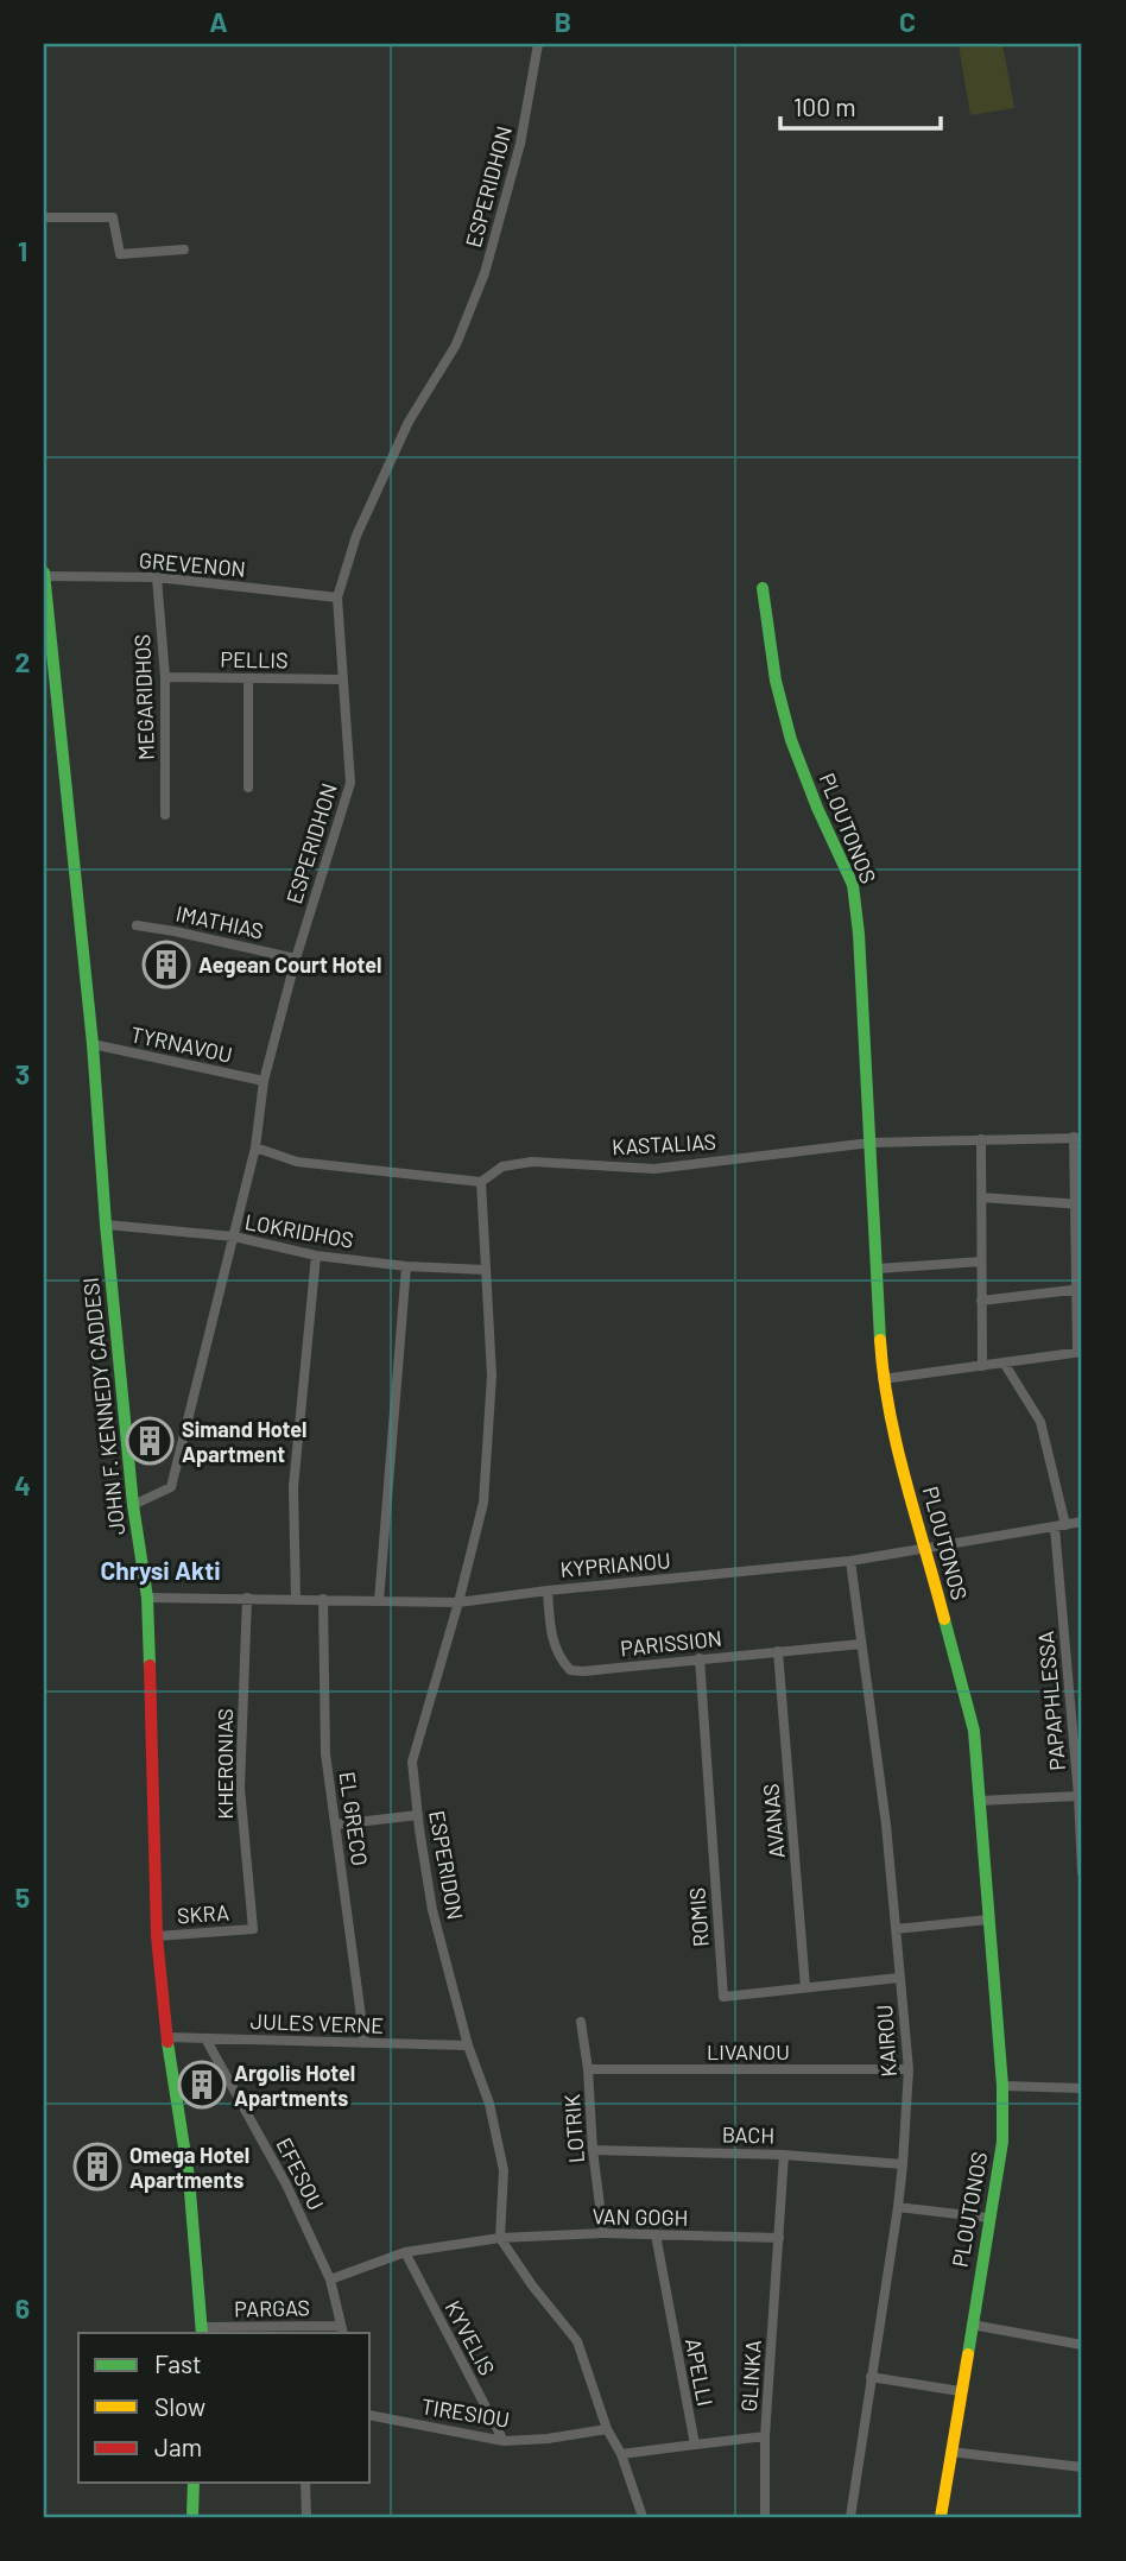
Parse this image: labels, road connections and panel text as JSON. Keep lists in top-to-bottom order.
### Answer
{
  "streets": {
    "street": [
      "ESPERIDHON",
      "GREVENON",
      "PELLIS",
      "MEGARIDHOS",
      "PLOUTONOS",
      "IMATHIAS",
      "TYRNAVOU",
      "KASTALIAS",
      "LOKRIDHOS",
      "JOHN F. KENNEDY CADDESI",
      "KYPRIANOU",
      "PARISSION",
      "PAPAPHLESSA",
      "KHERONIAS",
      "EL GRECO",
      "AVANAS",
      "ESPERIDON",
      "SKRA",
      "ROMIS",
      "JULES VERNE",
      "KAIROU",
      "LIVANOU",
      "LOTRIK",
      "BACH",
      "EFESOU",
      "VAN GOGH",
      "PARGAS",
      "KYVELIS",
      "APELLI",
      "GLINKA",
      "TIRESIOU"
    ]
  },
  "crossings": [
    ["ESPERIDHON", "GREVENON"],
    ["ESPERIDHON", "PELLIS"],
    ["ESPERIDHON", "IMATHIAS"],
    ["ESPERIDHON", "TYRNAVOU"],
    ["ESPERIDHON", "LOKRIDHOS"],
    ["ESPERIDHON", "JOHN F. KENNEDY CADDESI"],
    ["GREVENON", "MEGARIDHOS"],
    ["GREVENON", "JOHN F. KENNEDY CADDESI"],
    ["PELLIS", "MEGARIDHOS"],
    ["PLOUTONOS", "KASTALIAS"],
    ["PLOUTONOS", "KYPRIANOU"],
    ["TYRNAVOU", "JOHN F. KENNEDY CADDESI"],
    ["KASTALIAS", "ESPERIDON"],
    ["LOKRIDHOS", "JOHN F. KENNEDY CADDESI"],
    ["LOKRIDHOS", "ESPERIDON"],
    ["JOHN F. KENNEDY CADDESI", "KYPRIANOU"],
    ["JOHN F. KENNEDY CADDESI", "SKRA"],
    ["JOHN F. KENNEDY CADDESI", "JULES VERNE"],
    ["JOHN F. KENNEDY CADDESI", "PARGAS"],
    ["KYPRIANOU", "PARISSION"],
    ["KYPRIANOU", "PAPAPHLESSA"],
    ["KYPRIANOU", "KHERONIAS"],
    ["KYPRIANOU", "EL GRECO"],
    ["KYPRIANOU", "ESPERIDON"],
    ["KYPRIANOU", "KAIROU"],
    ["PARISSION", "AVANAS"],
    ["PARISSION", "ROMIS"],
    ["PARISSION", "KAIROU"],
    ["KHERONIAS", "SKRA"],
    ["EL GRECO", "JULES VERNE"],
    ["AVANAS", "ROMIS"],
    ["ESPERIDON", "JULES VERNE"],
    ["ESPERIDON", "VAN GOGH"],
    ["ROMIS", "KAIROU"],
    ["JULES VERNE", "EFESOU"],
    ["KAIROU", "LIVANOU"],
    ["KAIROU", "BACH"],
    ["LIVANOU", "LOTRIK"],
    ["LOTRIK", "BACH"],
    ["LOTRIK", "VAN GOGH"],
    ["BACH", "GLINKA"],
    ["EFESOU", "VAN GOGH"],
    ["EFESOU", "PARGAS"],
    ["VAN GOGH", "KYVELIS"],
    ["VAN GOGH", "APELLI"],
    ["VAN GOGH", "GLINKA"],
    ["KYVELIS", "TIRESIOU"]
  ],
  "districts": ["Chrysi Akti"],
  "places": {
    "building": [
      "Aegean Court Hotel",
      "Simand Hotel Apartment",
      "Argolis Hotel Apartments",
      "Omega Hotel Apartments"
    ]
  },
  "legend": ["Fast", "Slow", "Jam"],
  "scale_bar": "100 m",
  "grid": {
    "columns": ["A", "B", "C"],
    "rows": [
      "1",
      "2",
      "3",
      "4",
      "5",
      "6"
    ]
  }
}
